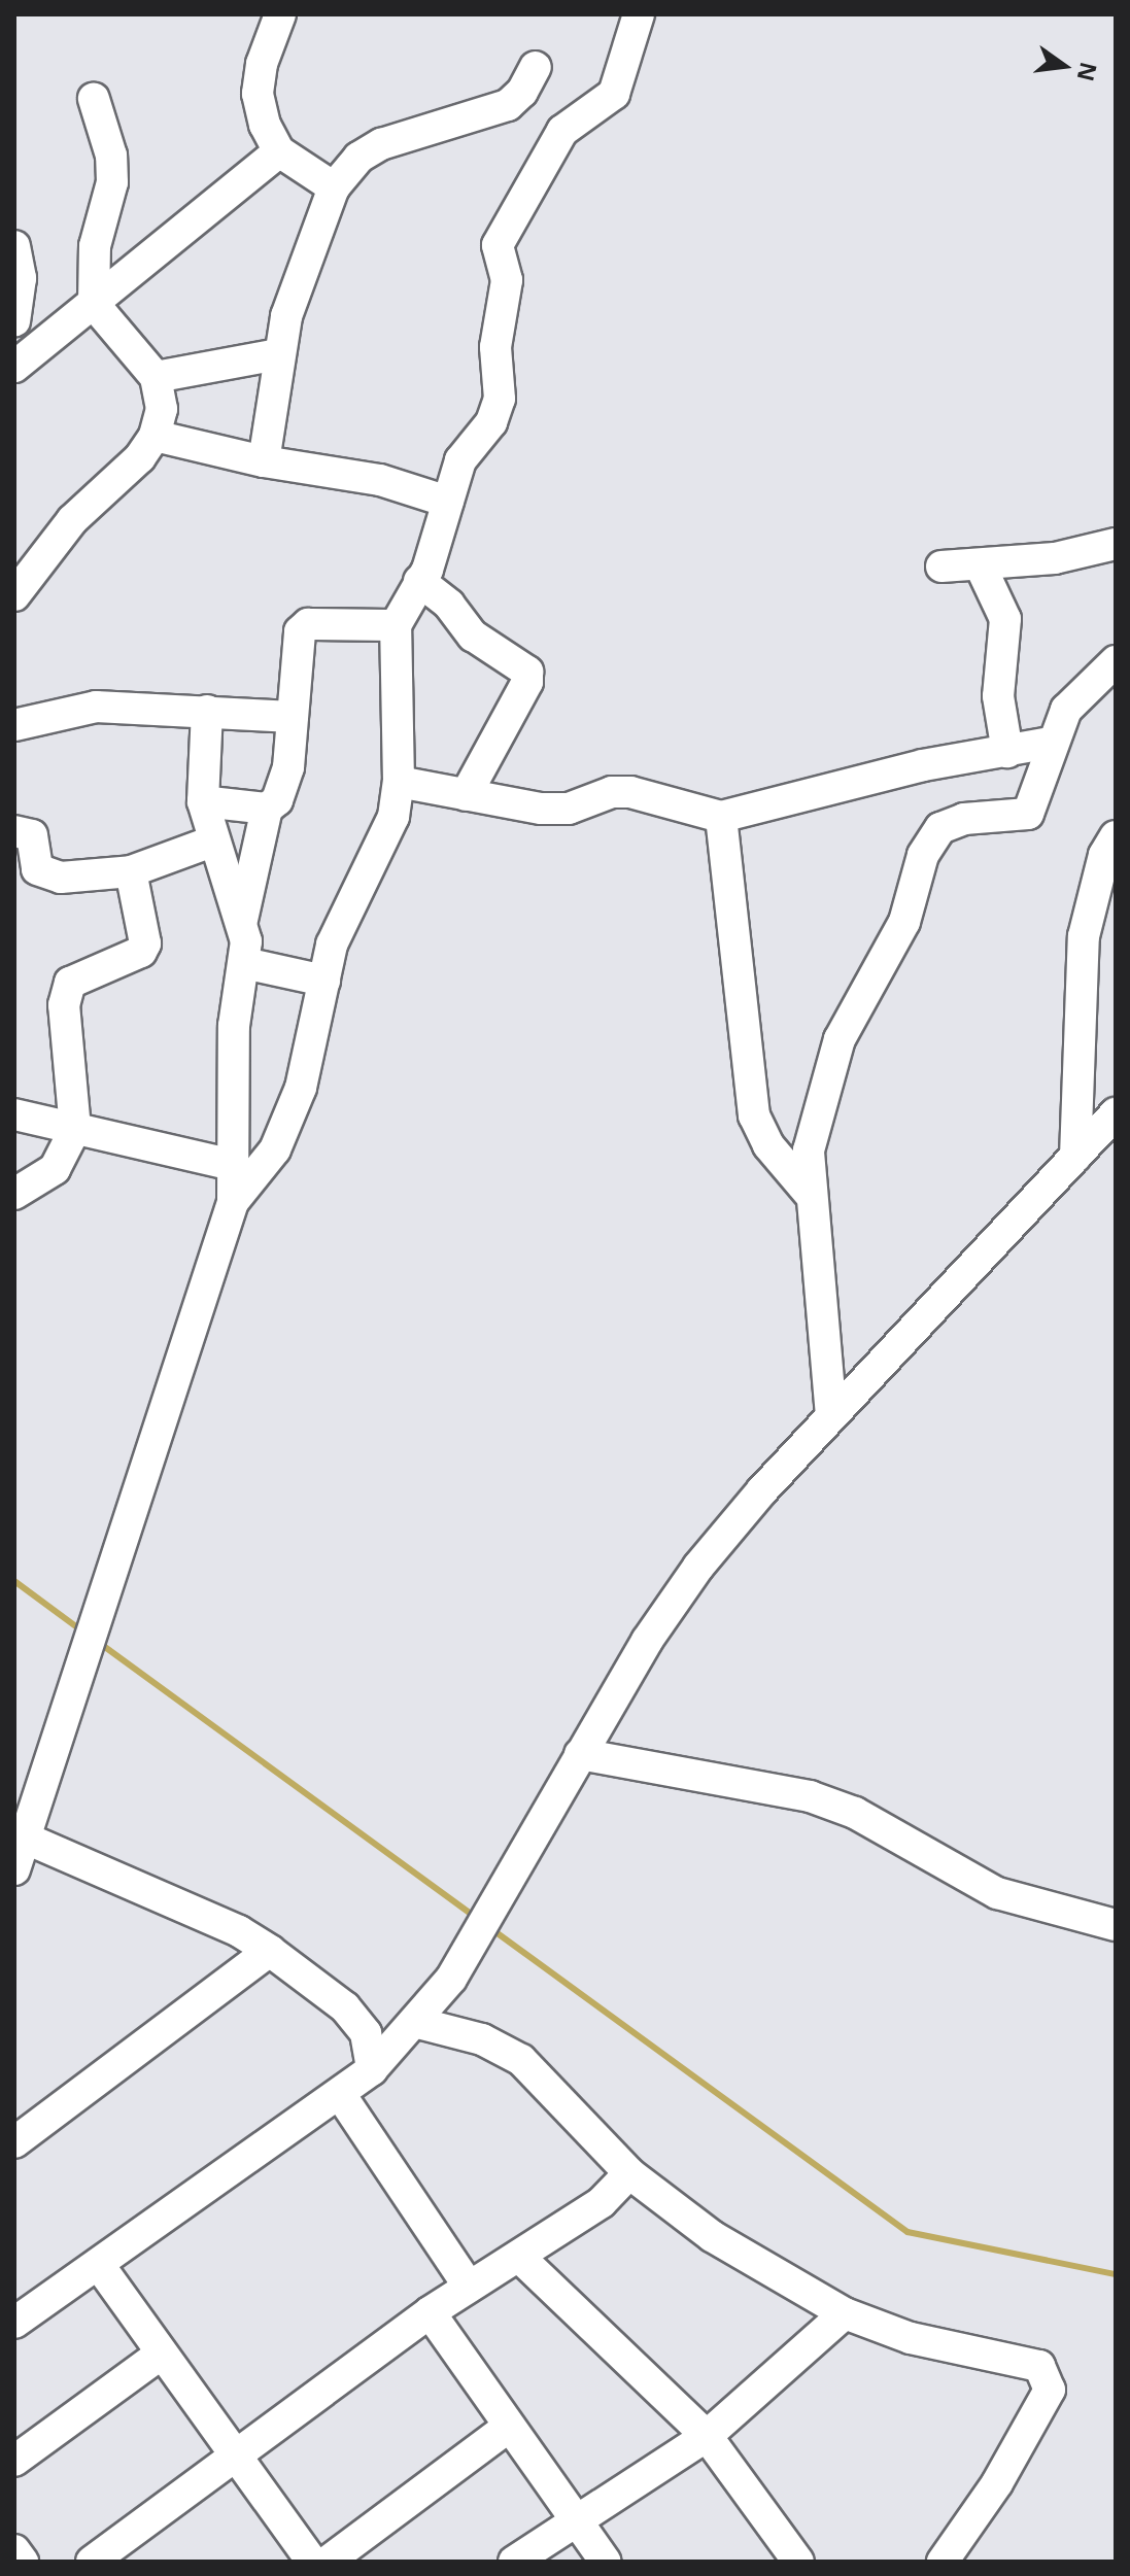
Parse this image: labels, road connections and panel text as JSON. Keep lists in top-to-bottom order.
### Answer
{
  "north": "right"
}
